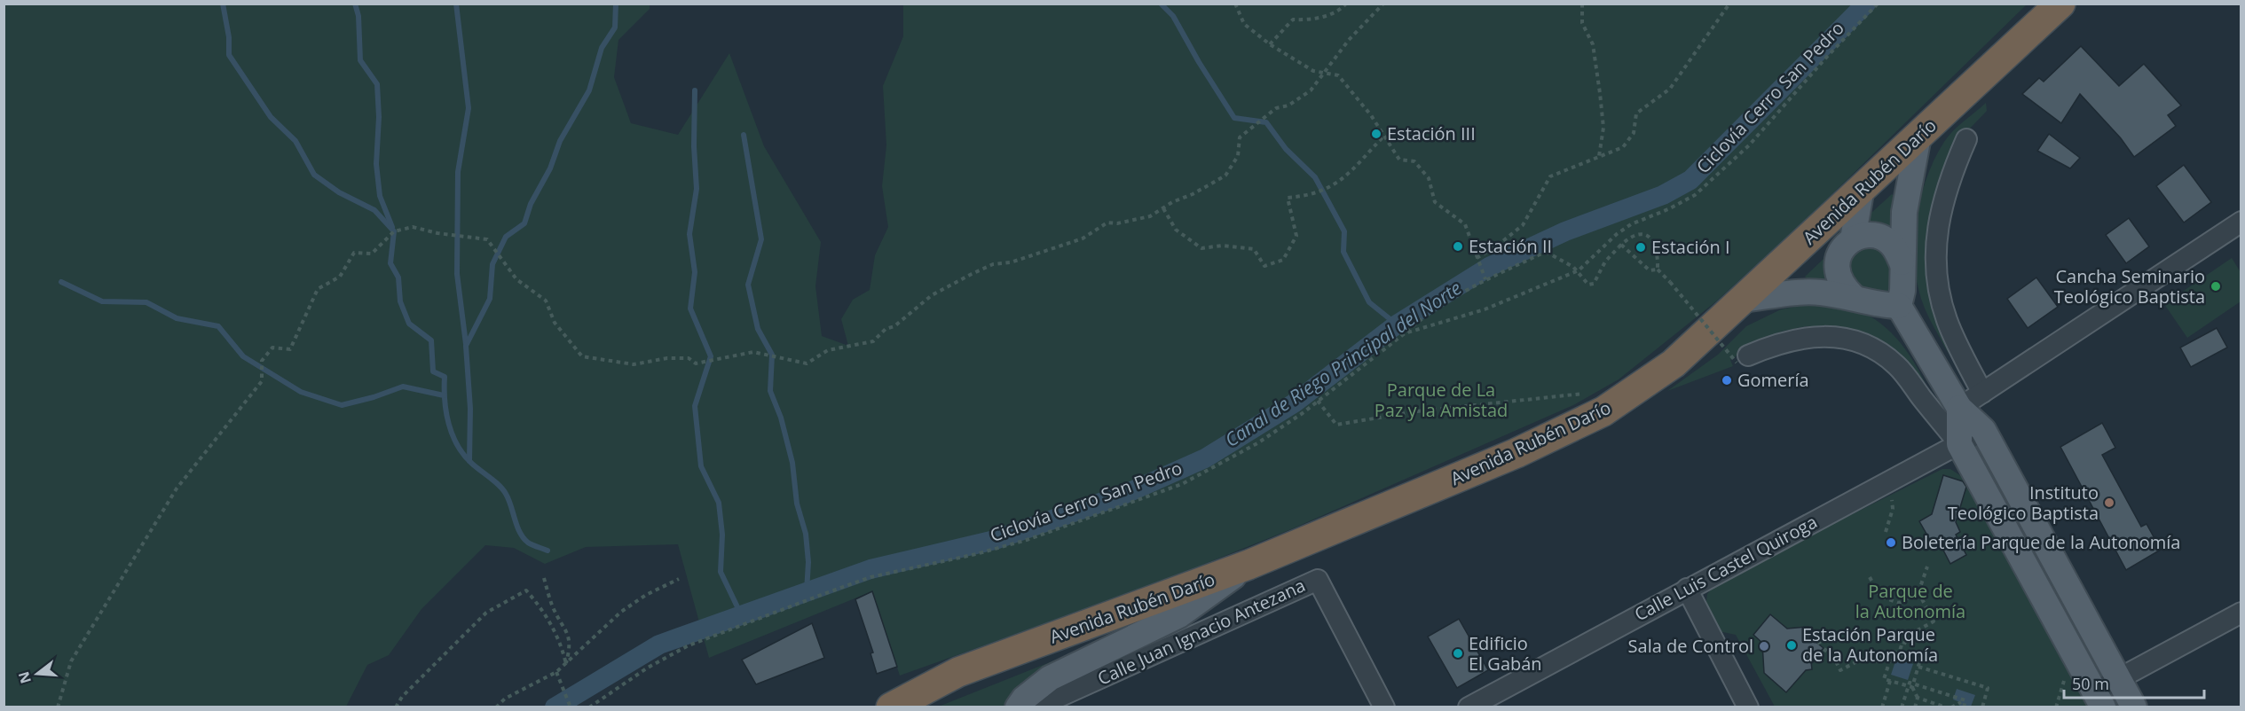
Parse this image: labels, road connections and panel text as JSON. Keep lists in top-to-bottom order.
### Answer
{
  "streets": {
    "highway": ["Avenida Rubén Darío"],
    "street": ["Calle Luis Castel Quiroga", "Calle Juan Ignacio Antezana"],
    "path": ["Ciclovía Cerro San Pedro"]
  },
  "water": ["Canal de Riego Principal del Norte"],
  "parks": ["Parque de La Paz y la Amistad", "Parque de la Autonomía"],
  "places": [
    "Estación III",
    "Estación II",
    "Estación I",
    "Cancha Seminario Teológico Baptista",
    "Gomería",
    "Instituto Teológico Baptista",
    "Boletería Parque de la Autonomía",
    "Estación Parque de la Autonomía",
    "Sala de Control",
    "Edificio El Gabán"
  ],
  "scale_bar": "50 m",
  "north": "left"
}
